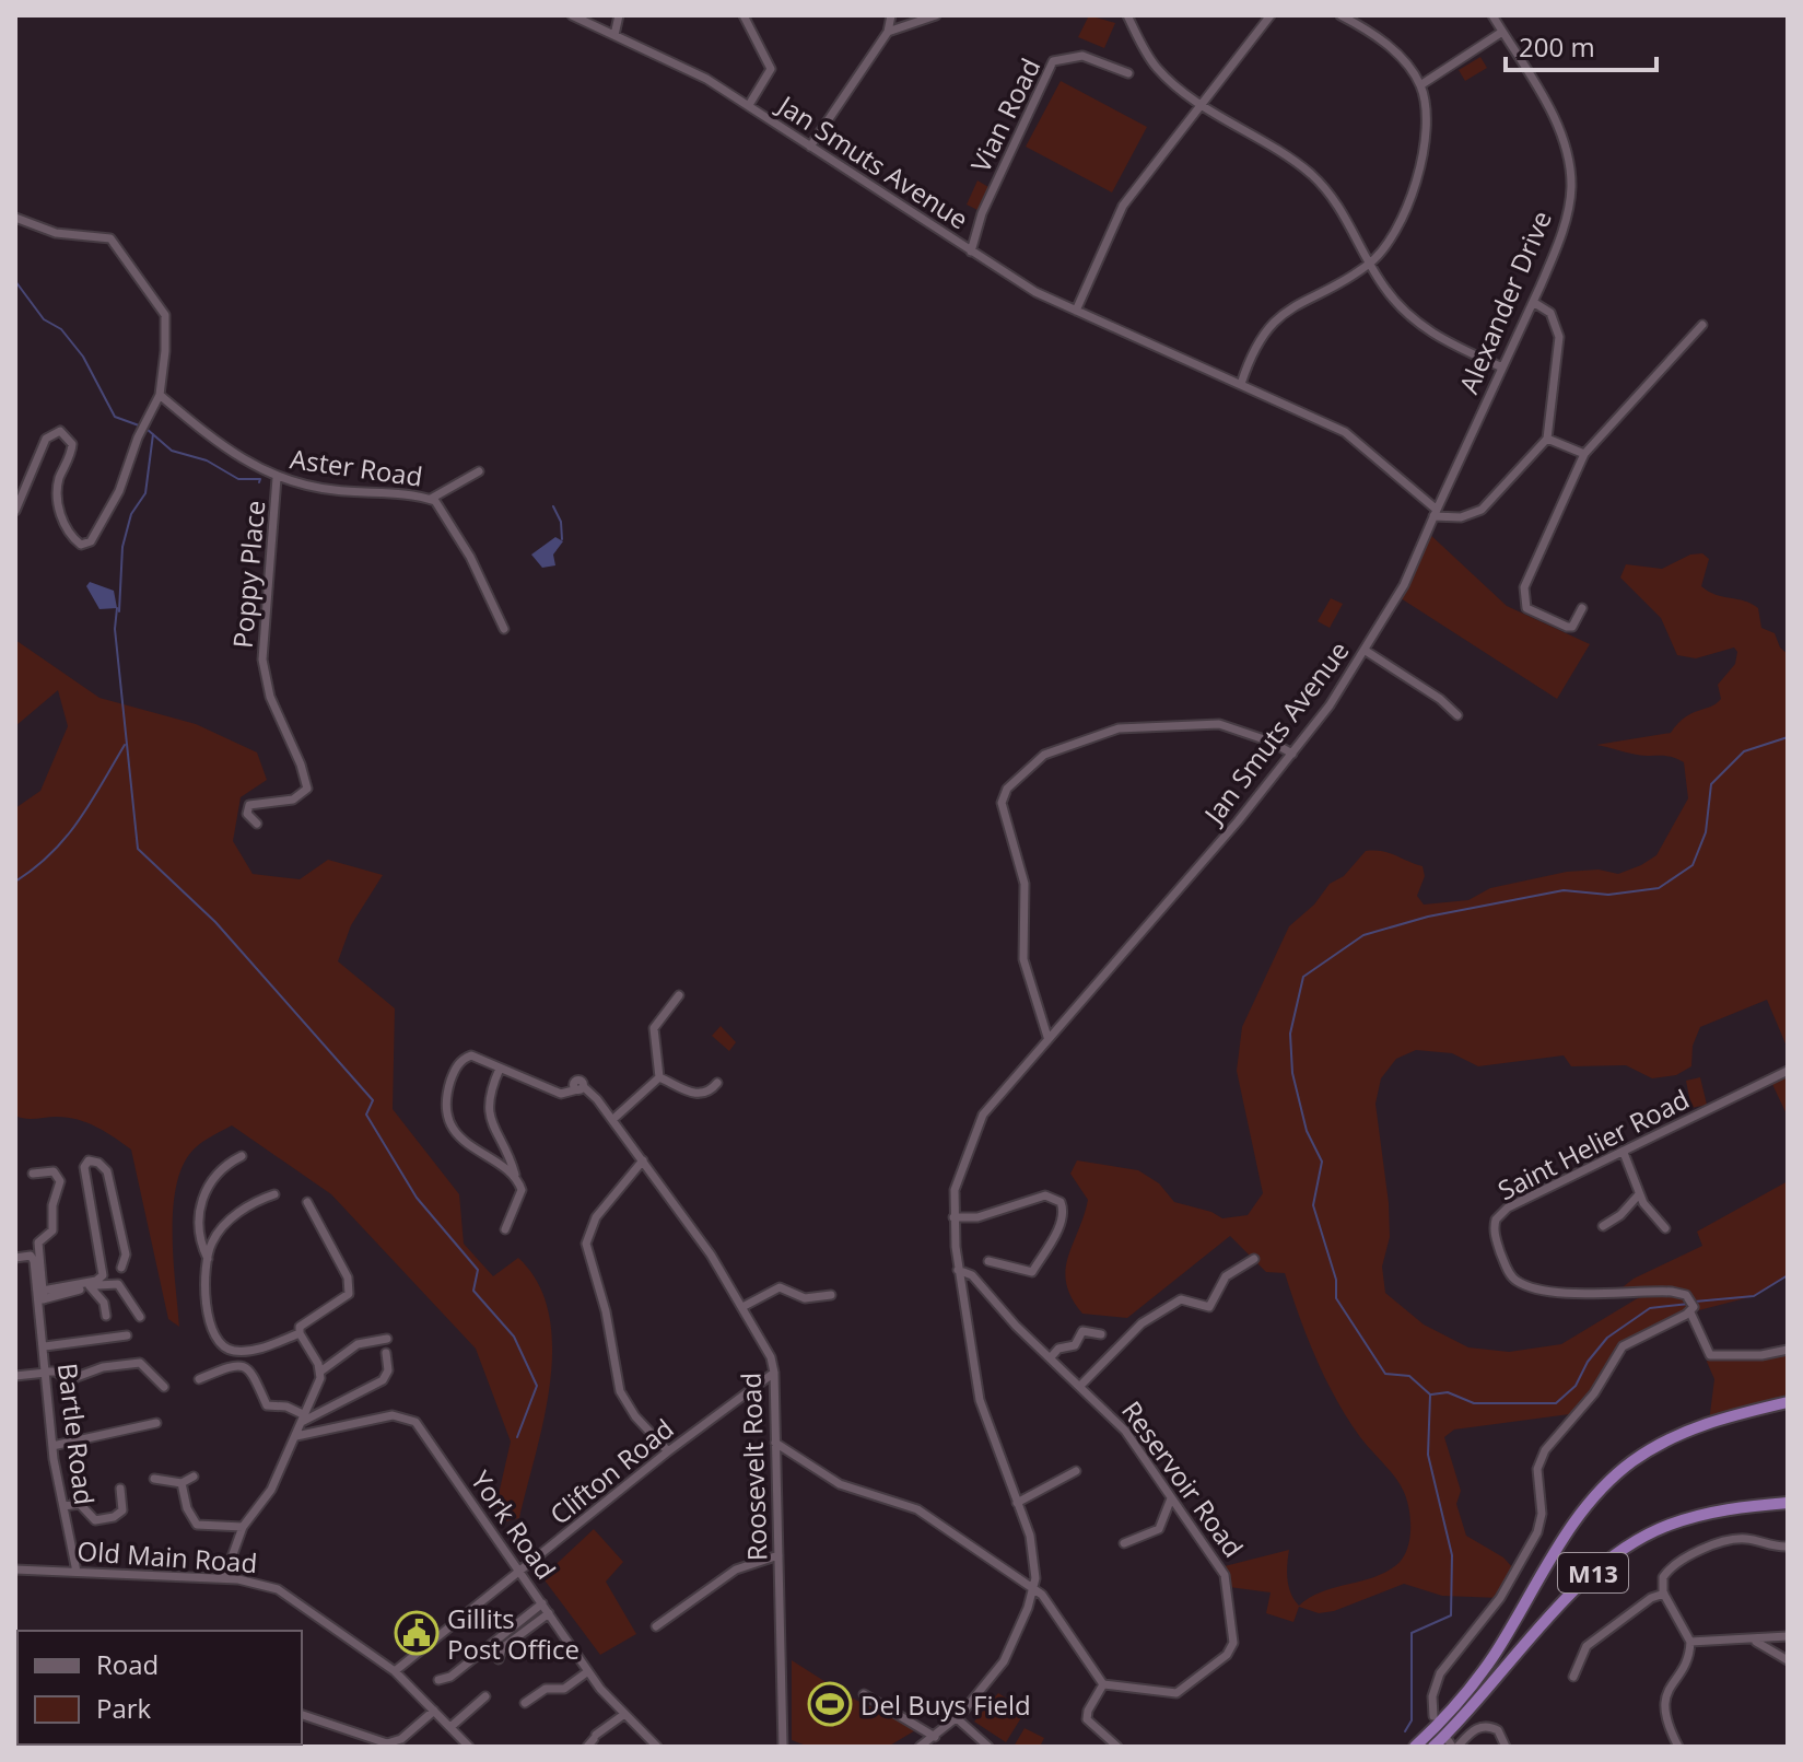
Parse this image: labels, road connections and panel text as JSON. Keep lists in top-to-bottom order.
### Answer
{
  "streets": {
    "highway": ["M13"],
    "street": [
      "Vian Road",
      "Jan Smuts Avenue",
      "Alexander Drive",
      "Aster Road",
      "Poppy Place",
      "Saint Helier Road",
      "Bartle Road",
      "Roosevelt Road",
      "Clifton Road",
      "Reservoir Road",
      "York Road",
      "Old Main Road"
    ]
  },
  "crossings": [
    ["Vian Road", "Jan Smuts Avenue"],
    ["Jan Smuts Avenue", "Alexander Drive"],
    ["Jan Smuts Avenue", "Reservoir Road"],
    ["Aster Road", "Poppy Place"],
    ["Bartle Road", "Old Main Road"],
    ["Roosevelt Road", "Clifton Road"],
    ["Clifton Road", "York Road"],
    ["Clifton Road", "Old Main Road"]
  ],
  "places": {
    "public building": ["Gillits Post Office"],
    "sports": ["Del Buys Field"]
  },
  "legend": ["Road", "Park"],
  "scale_bar": "200 m"
}
